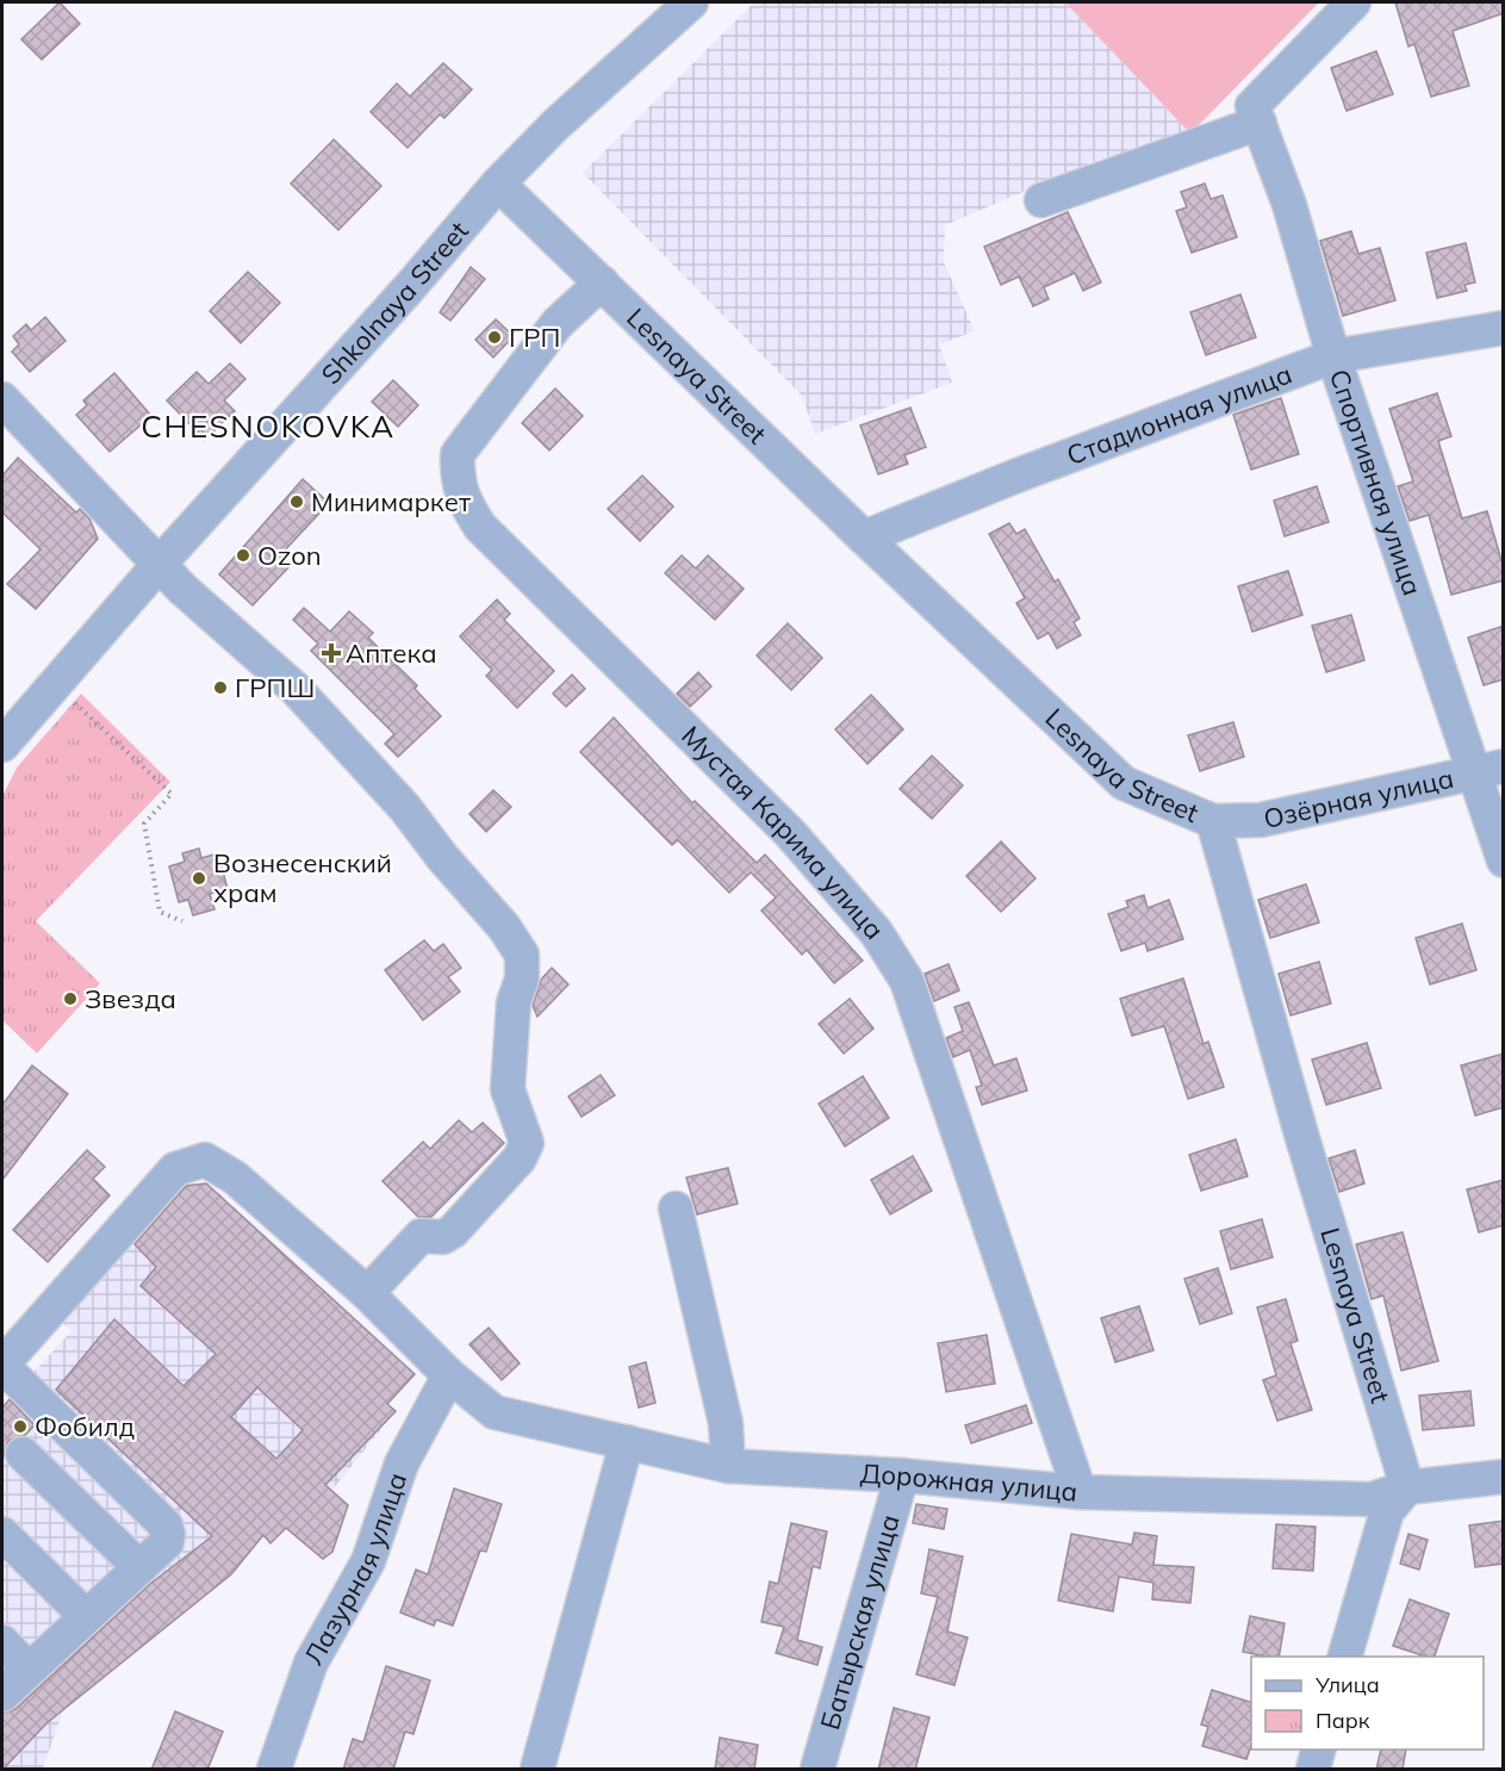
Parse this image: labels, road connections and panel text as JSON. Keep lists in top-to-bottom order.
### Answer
{
  "streets": {
    "street": [
      "Shkolnaya Street",
      "Lesnaya Street",
      "Стадионная улица",
      "Спортивная улица",
      "Озёрная улица",
      "Мустая Карима улица",
      "Дорожная улица",
      "Лазурная улица",
      "Батырская улица"
    ]
  },
  "crossings": [
    ["Shkolnaya Street", "Lesnaya Street"],
    ["Lesnaya Street", "Стадионная улица"],
    ["Lesnaya Street", "Озёрная улица"],
    ["Lesnaya Street", "Мустая Карима улица"],
    ["Lesnaya Street", "Дорожная улица"],
    ["Стадионная улица", "Спортивная улица"],
    ["Спортивная улица", "Озёрная улица"],
    ["Мустая Карима улица", "Дорожная улица"],
    ["Дорожная улица", "Лазурная улица"],
    ["Дорожная улица", "Батырская улица"]
  ],
  "districts": ["CHESNOKOVKA"],
  "places": {
    "other": [
      "ГРП",
      "Минимаркет",
      "Ozon",
      "ГРПШ",
      "Вознесенский храм",
      "Звезда",
      "Фобилд"
    ],
    "health": ["Аптека"]
  },
  "legend": ["Улица", "Парк"]
}
